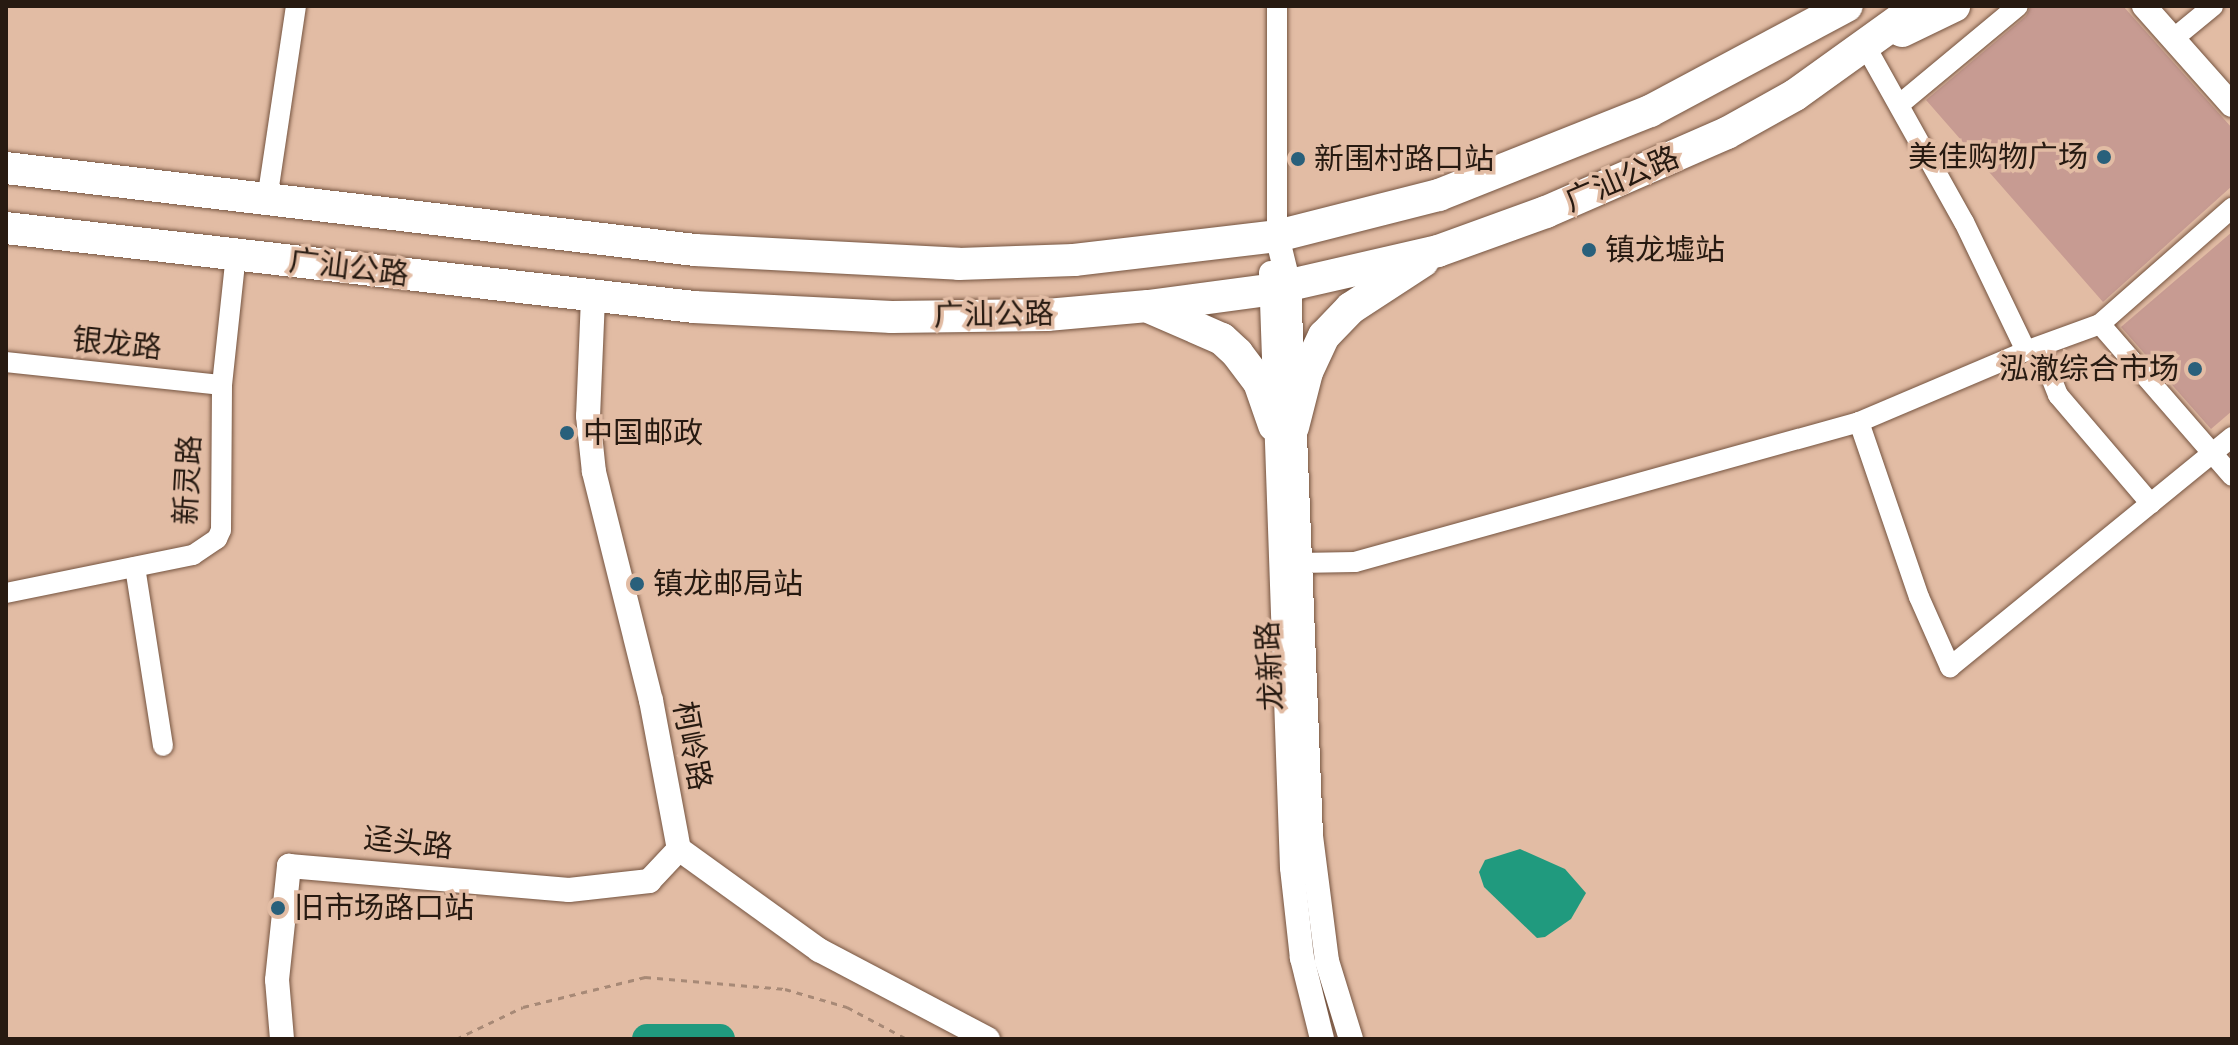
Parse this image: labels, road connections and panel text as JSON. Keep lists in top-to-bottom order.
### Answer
{
  "streets": {
    "highway": ["广汕公路"],
    "street": [
      "银龙路",
      "新灵路",
      "龙新路",
      "柯岭路",
      "迳头路"
    ]
  },
  "crossings": [
    ["广汕公路", "新灵路"],
    ["广汕公路", "龙新路"],
    ["广汕公路", "柯岭路"],
    ["银龙路", "新灵路"],
    ["柯岭路", "迳头路"]
  ],
  "places": [
    "美佳购物广场",
    "新围村路口站",
    "镇龙墟站",
    "泓澈综合市场",
    "中国邮政",
    "镇龙邮局站",
    "旧市场路口站"
  ]
}
